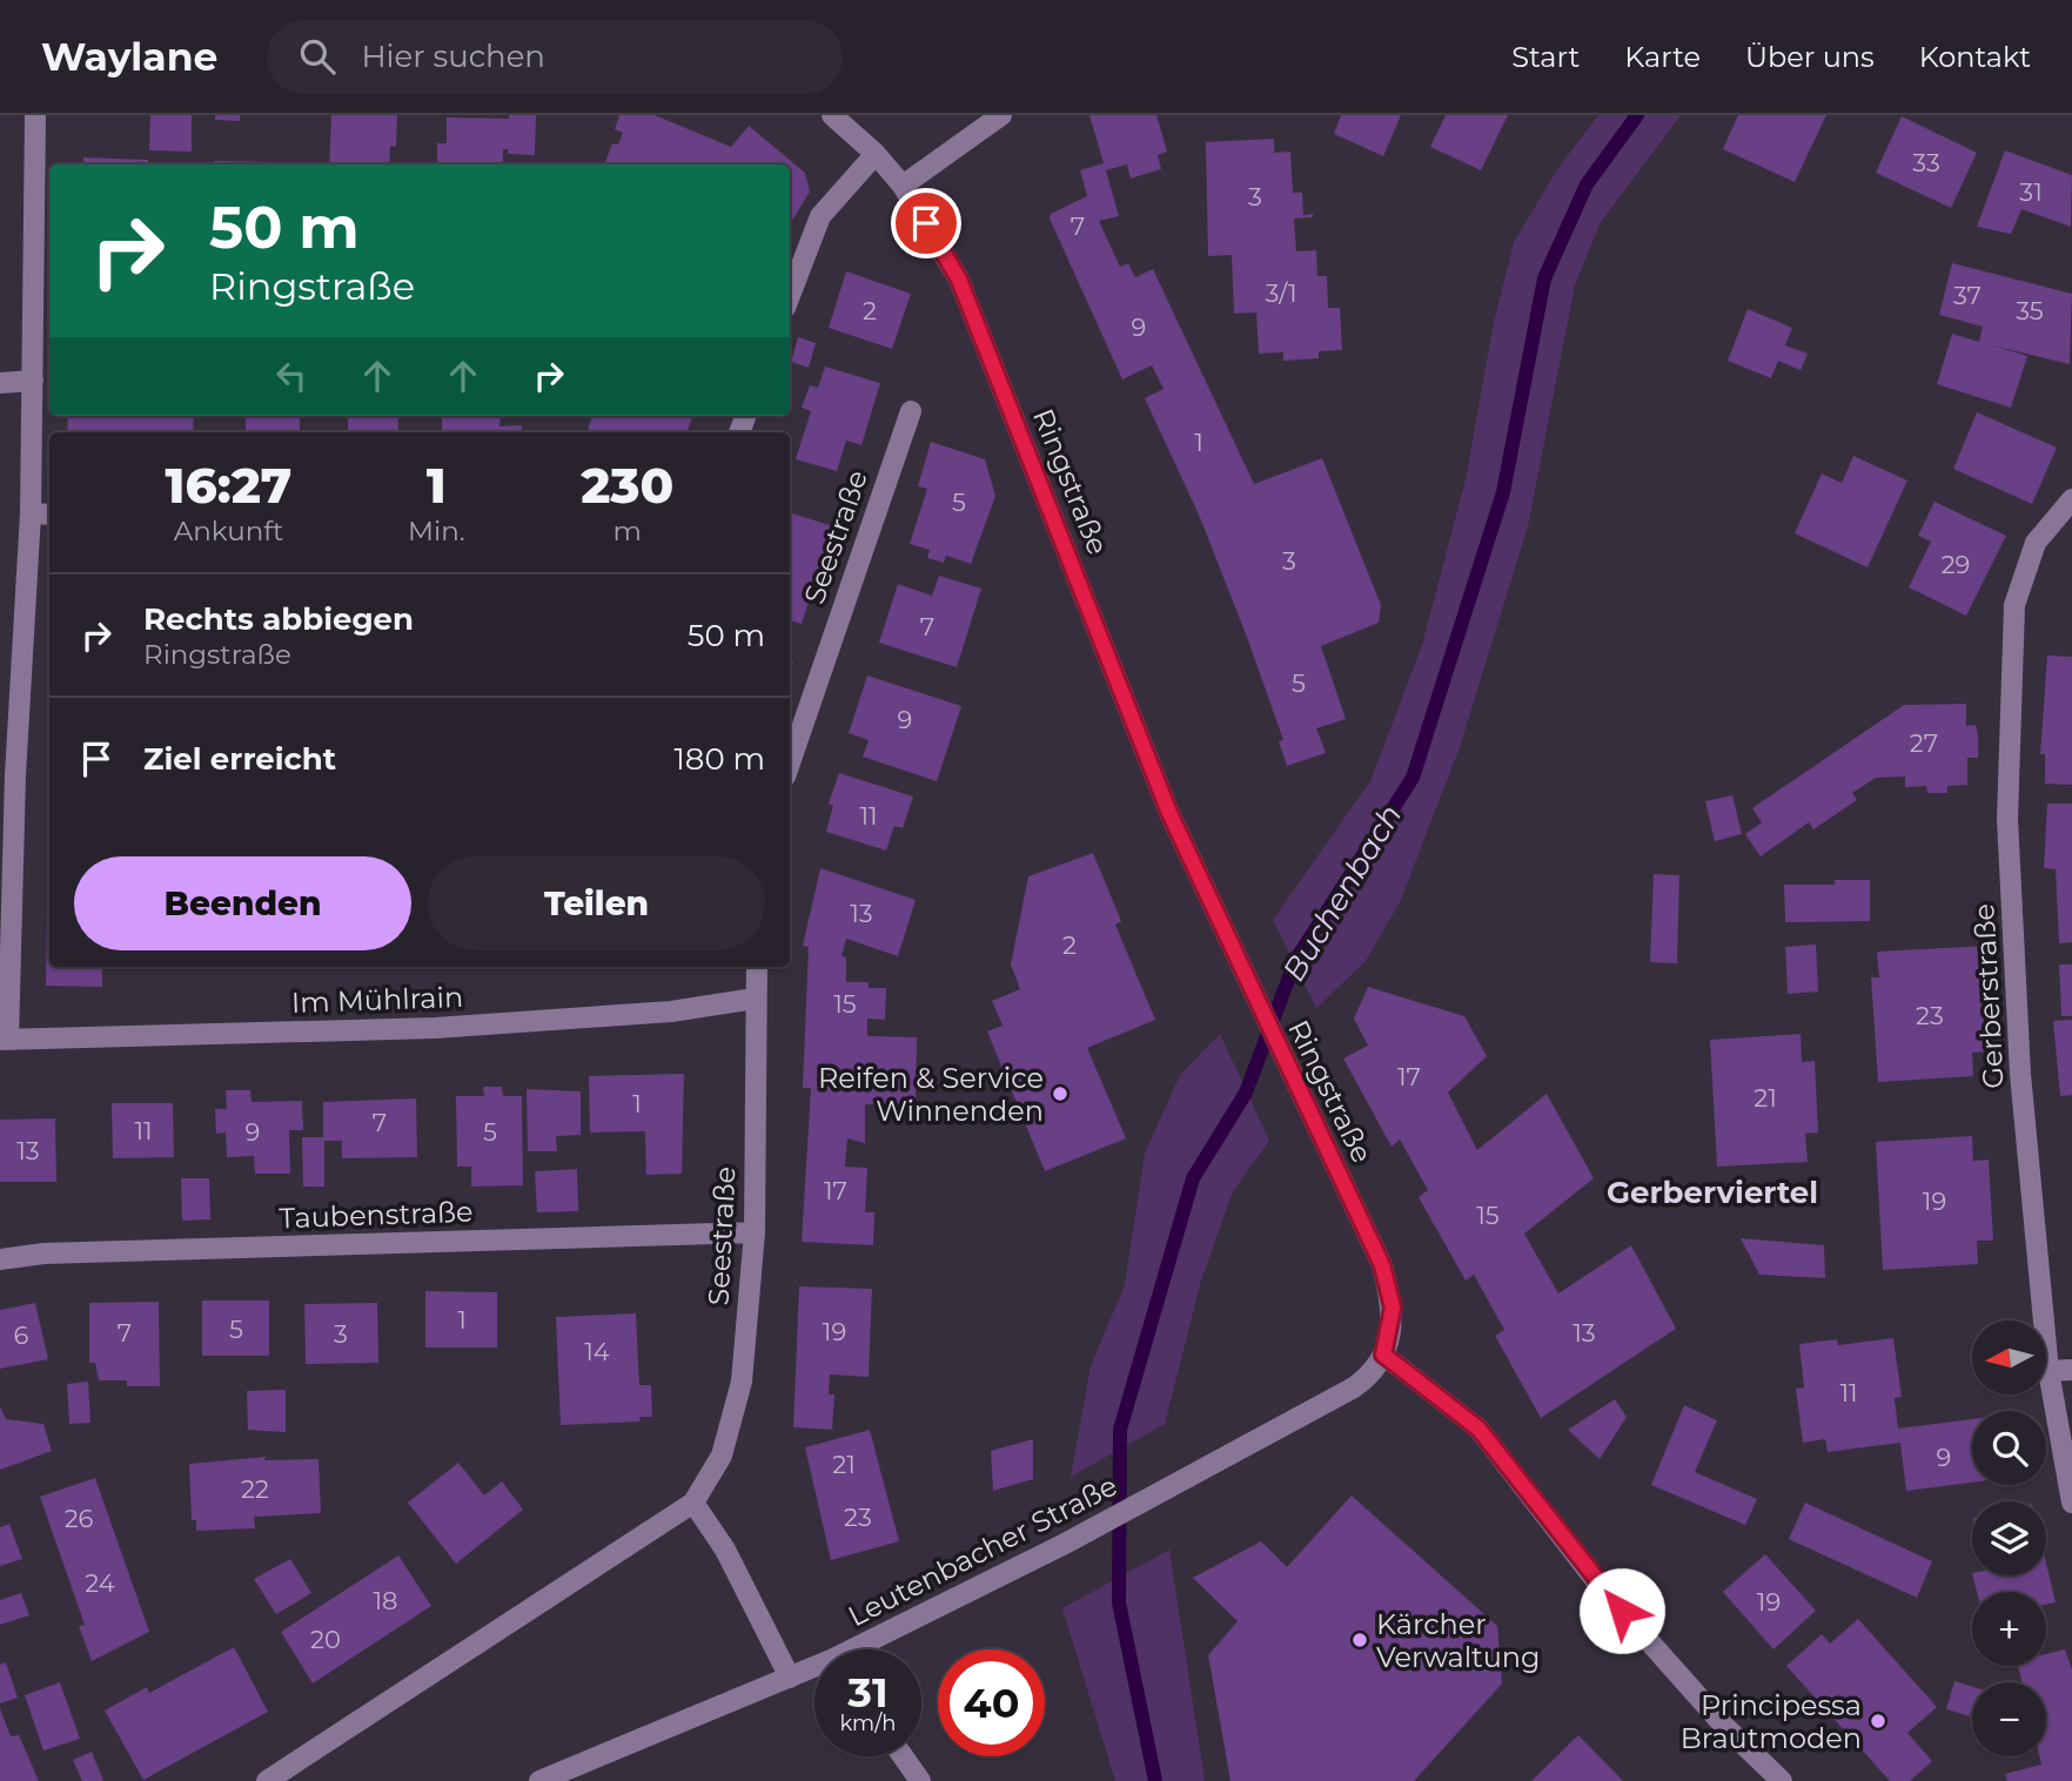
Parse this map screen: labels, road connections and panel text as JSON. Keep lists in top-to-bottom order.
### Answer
{
  "streets": {
    "street": [
      "Ringstraße",
      "Seestraße",
      "Gerberstraße",
      "Im Mühlrain",
      "Taubenstraße",
      "Leutenbacher Straße"
    ]
  },
  "crossings": [
    ["Ringstraße", "Leutenbacher Straße"],
    ["Seestraße", "Im Mühlrain"],
    ["Seestraße", "Taubenstraße"]
  ],
  "districts": ["Gerberviertel"],
  "water": ["Buchenbach"],
  "places": ["Reifen & Service Winnenden", "Kärcher Verwaltung", "Principessa Brautmoden"],
  "house_numbers": [
    "33",
    "31",
    "3",
    "7",
    "3/1",
    "37",
    "2",
    "35",
    "9",
    "1",
    "5",
    "3",
    "29",
    "7",
    "5",
    "9",
    "27",
    "11",
    "13",
    "2",
    "15",
    "23",
    "17",
    "21",
    "1",
    "7",
    "11",
    "9",
    "5",
    "13",
    "17",
    "19",
    "15",
    "1",
    "5",
    "19",
    "7",
    "13",
    "3",
    "6",
    "14",
    "11",
    "9",
    "21",
    "22",
    "23",
    "26",
    "24",
    "18",
    "19",
    "20"
  ],
  "north": "left",
  "page": {
    "header": "Waylane",
    "search": "Hier suchen",
    "nav": [
      "Start",
      "Karte",
      "Über uns",
      "Kontakt"
    ],
    "turn": ["50 m", "Ringstraße"],
    "eta": [
      "16:27",
      "Ankunft",
      "1",
      "Min.",
      "230",
      "m"
    ],
    "list": [
      {
        "name": "Rechts abbiegen",
        "note": "Ringstraße",
        "value": "50 m"
      },
      {
        "name": "Ziel erreicht",
        "value": "180 m"
      }
    ],
    "buttons": ["Beenden", "Teilen"],
    "map_buttons": ["+", "−"],
    "speed": "31 km/h",
    "limit": "40"
  }
}
